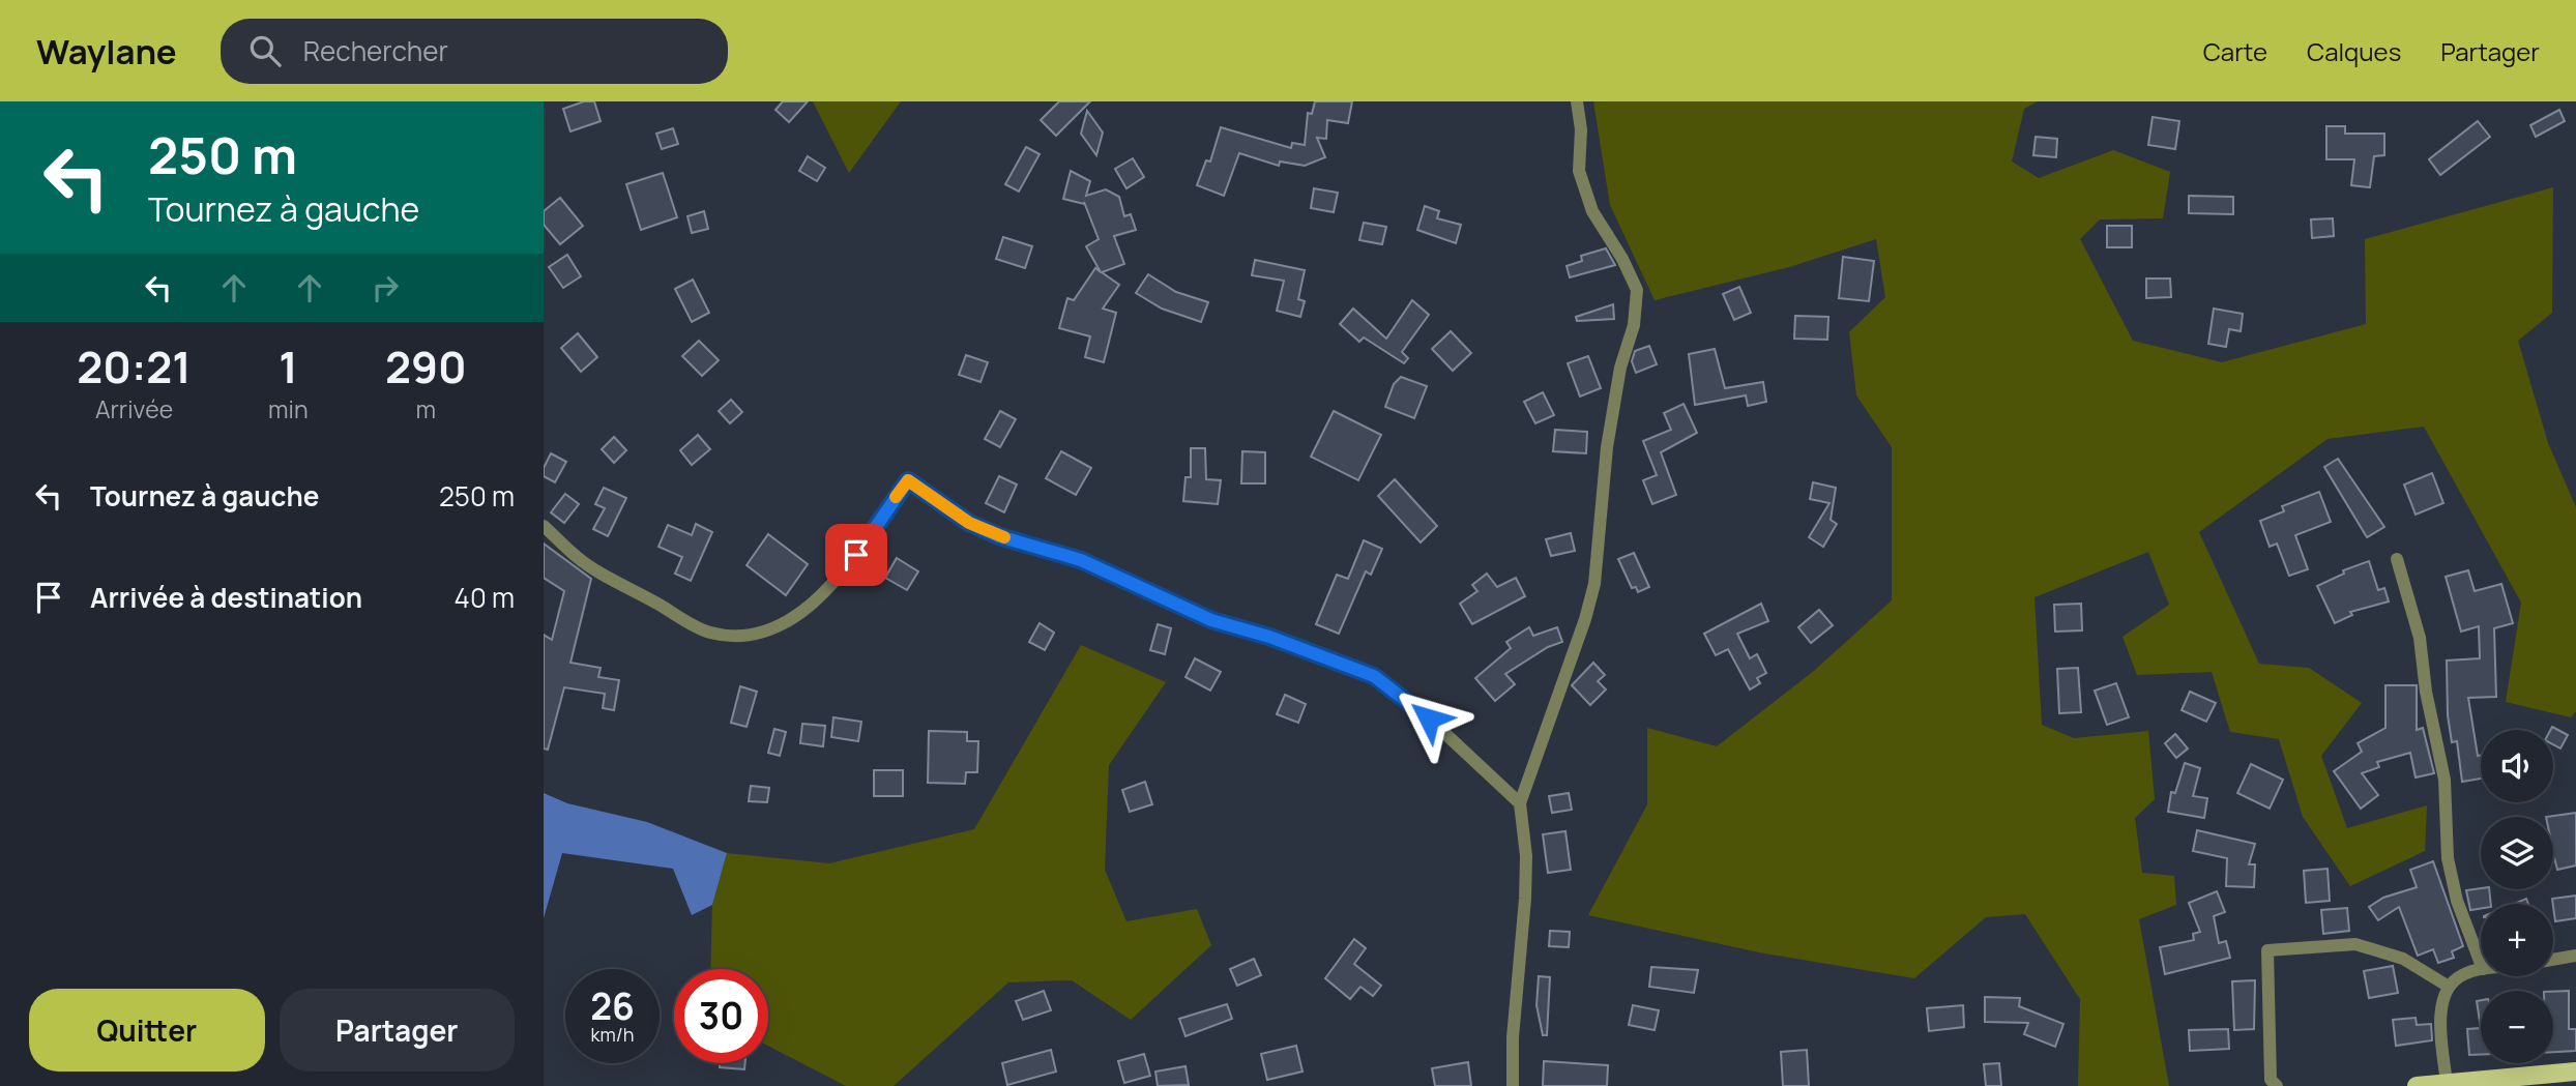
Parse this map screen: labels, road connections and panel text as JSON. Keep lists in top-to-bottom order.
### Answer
{
  "page": {
    "header": "Waylane",
    "search": "Rechercher",
    "nav": ["Carte", "Calques", "Partager"],
    "turn": ["250 m", "Tournez à gauche"],
    "eta": [
      "20:21",
      "Arrivée",
      "1",
      "min",
      "290",
      "m"
    ],
    "list": [
      {
        "name": "Tournez à gauche",
        "value": "250 m"
      },
      {
        "name": "Arrivée à destination",
        "value": "40 m"
      }
    ],
    "map_buttons": ["+", "−"],
    "speed": "26 km/h",
    "limit": "30",
    "buttons": ["Quitter", "Partager"]
  }
}
